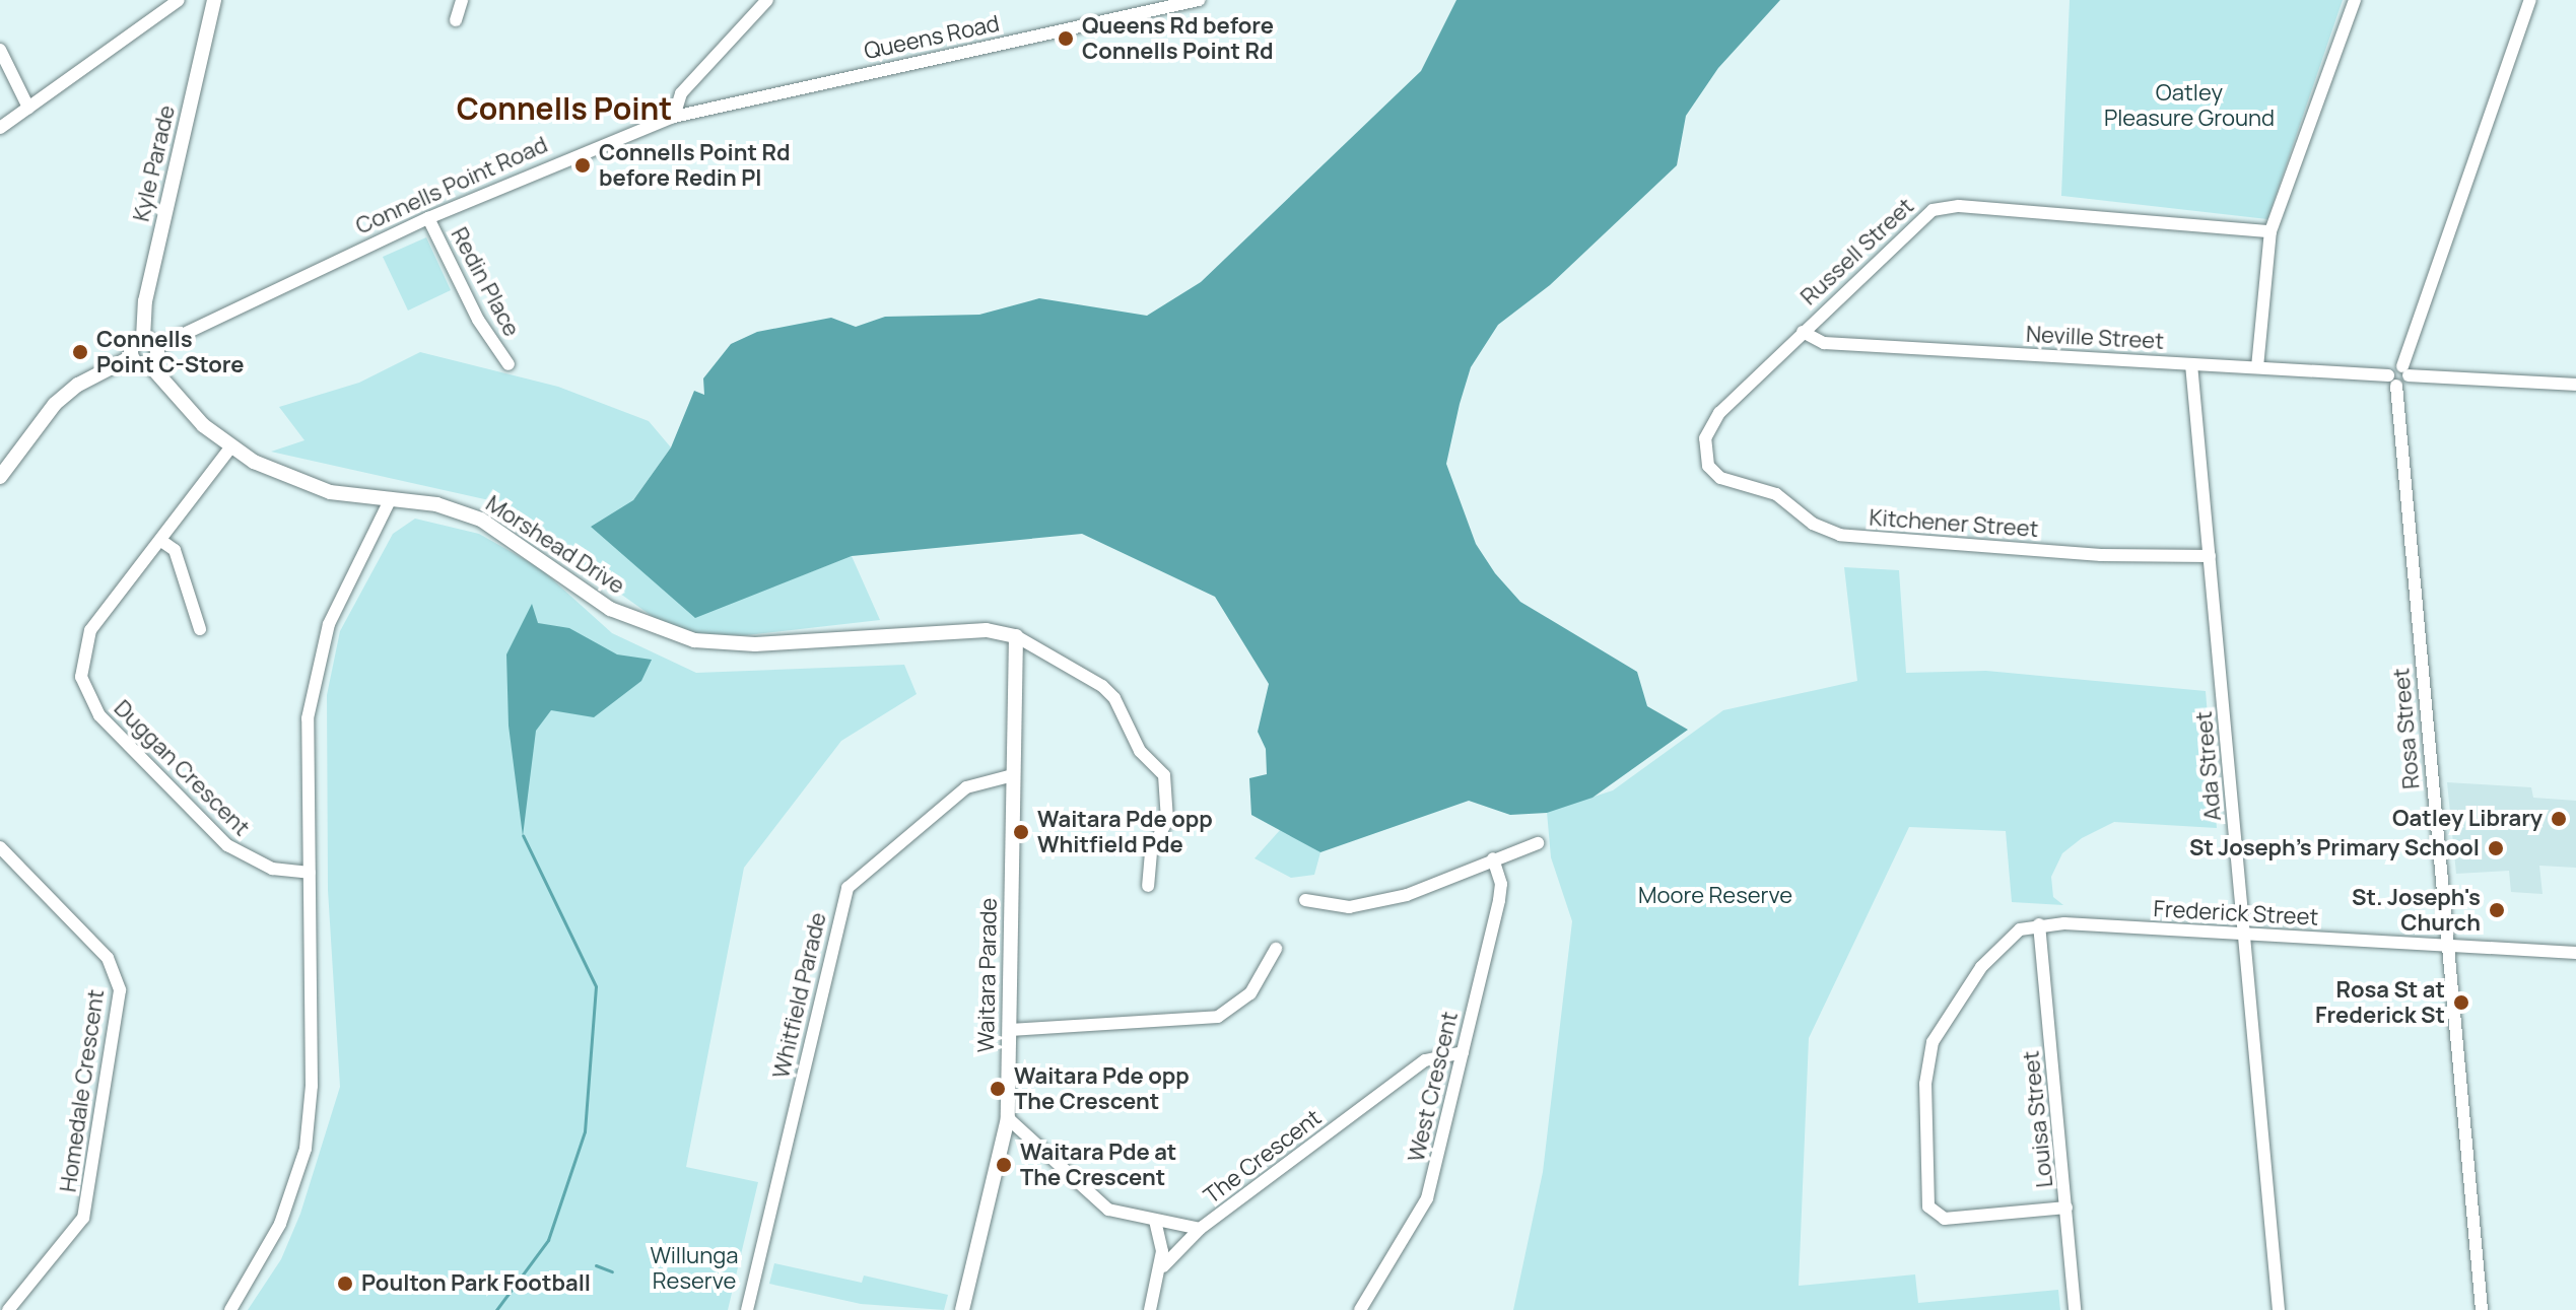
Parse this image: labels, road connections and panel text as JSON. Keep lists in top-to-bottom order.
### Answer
{
  "streets": {
    "street": [
      "Queens Road",
      "Kyle Parade",
      "Connells Point Road",
      "Russell Street",
      "Redin Place",
      "Neville Street",
      "Kitchener Street",
      "Morshead Drive",
      "Rosa Street",
      "Ada Street",
      "Duggan Crescent",
      "Frederick Street",
      "Waitara Parade",
      "Whitfield Parade",
      "West Crescent",
      "Homedale Crescent",
      "Louisa Street",
      "The Crescent"
    ]
  },
  "crossings": [
    ["Queens Road", "Connells Point Road"],
    ["Connells Point Road", "Redin Place"],
    ["Russell Street", "Neville Street"],
    ["Russell Street", "Kitchener Street"],
    ["Neville Street", "Rosa Street"],
    ["Neville Street", "Ada Street"],
    ["Kitchener Street", "Ada Street"],
    ["Morshead Drive", "Waitara Parade"],
    ["Rosa Street", "Frederick Street"],
    ["Ada Street", "Frederick Street"],
    ["Frederick Street", "Louisa Street"],
    ["Waitara Parade", "Whitfield Parade"],
    ["Waitara Parade", "The Crescent"],
    ["West Crescent", "The Crescent"]
  ],
  "districts": ["Connells Point"],
  "parks": ["Oatley Pleasure Ground", "Moore Reserve", "Willunga Reserve"],
  "places": [
    "Queens Rd before Connells Point Rd",
    "Connells Point Rd before Redin Pl",
    "Connells Point C-Store",
    "Oatley Library",
    "Waitara Pde opp Whitfield Pde",
    "St Joseph's Primary School",
    "St. Joseph's Church",
    "Rosa St at Frederick St",
    "Waitara Pde opp The Crescent",
    "Waitara Pde at The Crescent",
    "Poulton Park Football"
  ]
}
